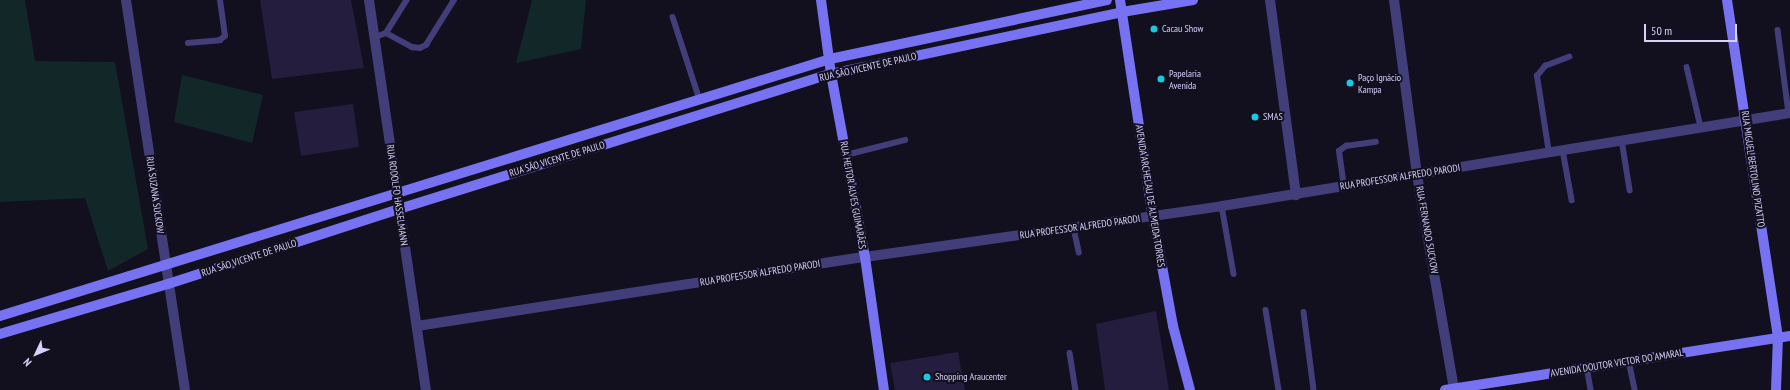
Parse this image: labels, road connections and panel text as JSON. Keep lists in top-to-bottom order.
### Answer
{
  "streets": {
    "main road": [
      "RUA SÃO VICENTE DE PAULO",
      "RUA MIGUEL BERTOLINO PIZATTO",
      "RUA HEITOR ALVES GUIMARÃES",
      "AVENIDA ARCHELAU DE ALMEIDA TORRES",
      "AVENIDA DOUTOR VICTOR DO AMARAL"
    ],
    "street": [
      "RUA PROFESSOR ALFREDO PARODI",
      "RUA SUZANA SUCKOW",
      "RUA RODOLFO HASSELMANN",
      "RUA FERNANDO SUCKOW"
    ]
  },
  "crossings": [
    ["RUA SÃO VICENTE DE PAULO", "RUA SUZANA SUCKOW"],
    ["RUA SÃO VICENTE DE PAULO", "RUA RODOLFO HASSELMANN"],
    ["RUA SÃO VICENTE DE PAULO", "RUA HEITOR ALVES GUIMARÃES"],
    ["RUA SÃO VICENTE DE PAULO", "AVENIDA ARCHELAU DE ALMEIDA TORRES"],
    ["RUA MIGUEL BERTOLINO PIZATTO", "RUA PROFESSOR ALFREDO PARODI"],
    ["RUA MIGUEL BERTOLINO PIZATTO", "AVENIDA DOUTOR VICTOR DO AMARAL"],
    ["RUA PROFESSOR ALFREDO PARODI", "RUA RODOLFO HASSELMANN"],
    ["RUA PROFESSOR ALFREDO PARODI", "RUA HEITOR ALVES GUIMARÃES"],
    ["RUA PROFESSOR ALFREDO PARODI", "AVENIDA ARCHELAU DE ALMEIDA TORRES"],
    ["RUA PROFESSOR ALFREDO PARODI", "RUA FERNANDO SUCKOW"],
    ["RUA FERNANDO SUCKOW", "AVENIDA DOUTOR VICTOR DO AMARAL"]
  ],
  "places": [
    "Cacau Show",
    "Papelaria Avenida",
    "Paço Ignácio Kampa",
    "SMAS",
    "Shopping Araucenter"
  ],
  "scale_bar": "50 m",
  "north": "bottom left"
}
